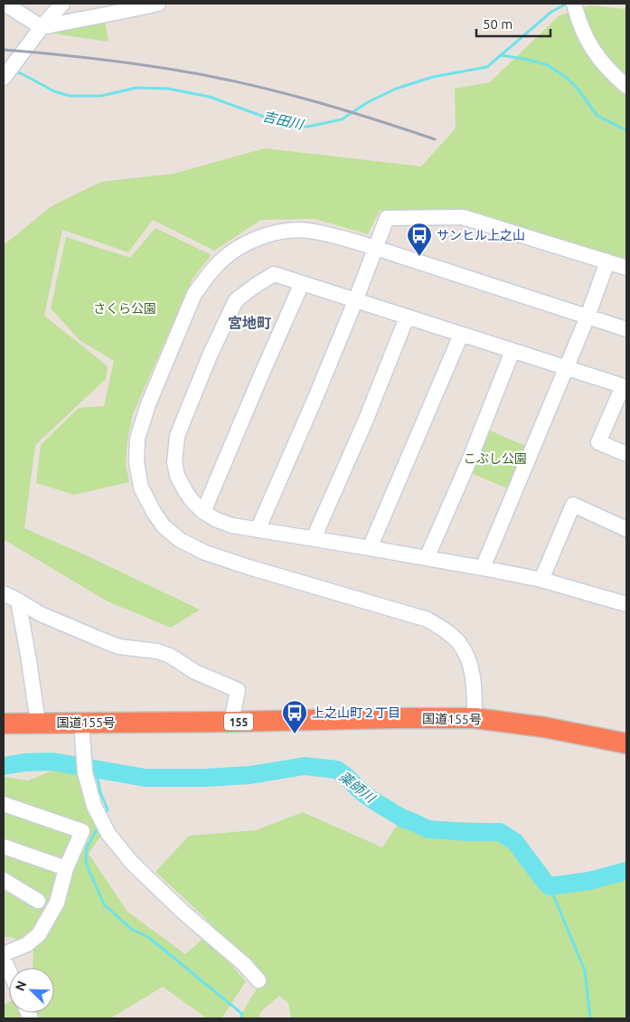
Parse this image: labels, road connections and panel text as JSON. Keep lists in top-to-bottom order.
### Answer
{
  "streets": {
    "highway": ["国道155号", "155"]
  },
  "districts": ["宮地町"],
  "water": ["吉田川", "薬師川"],
  "parks": ["さくら公園", "こぶし公園"],
  "places": {
    "bus stop": ["サンヒル上之山", "上之山町２丁目"]
  },
  "scale_bar": "50 m",
  "north": "top left"
}
